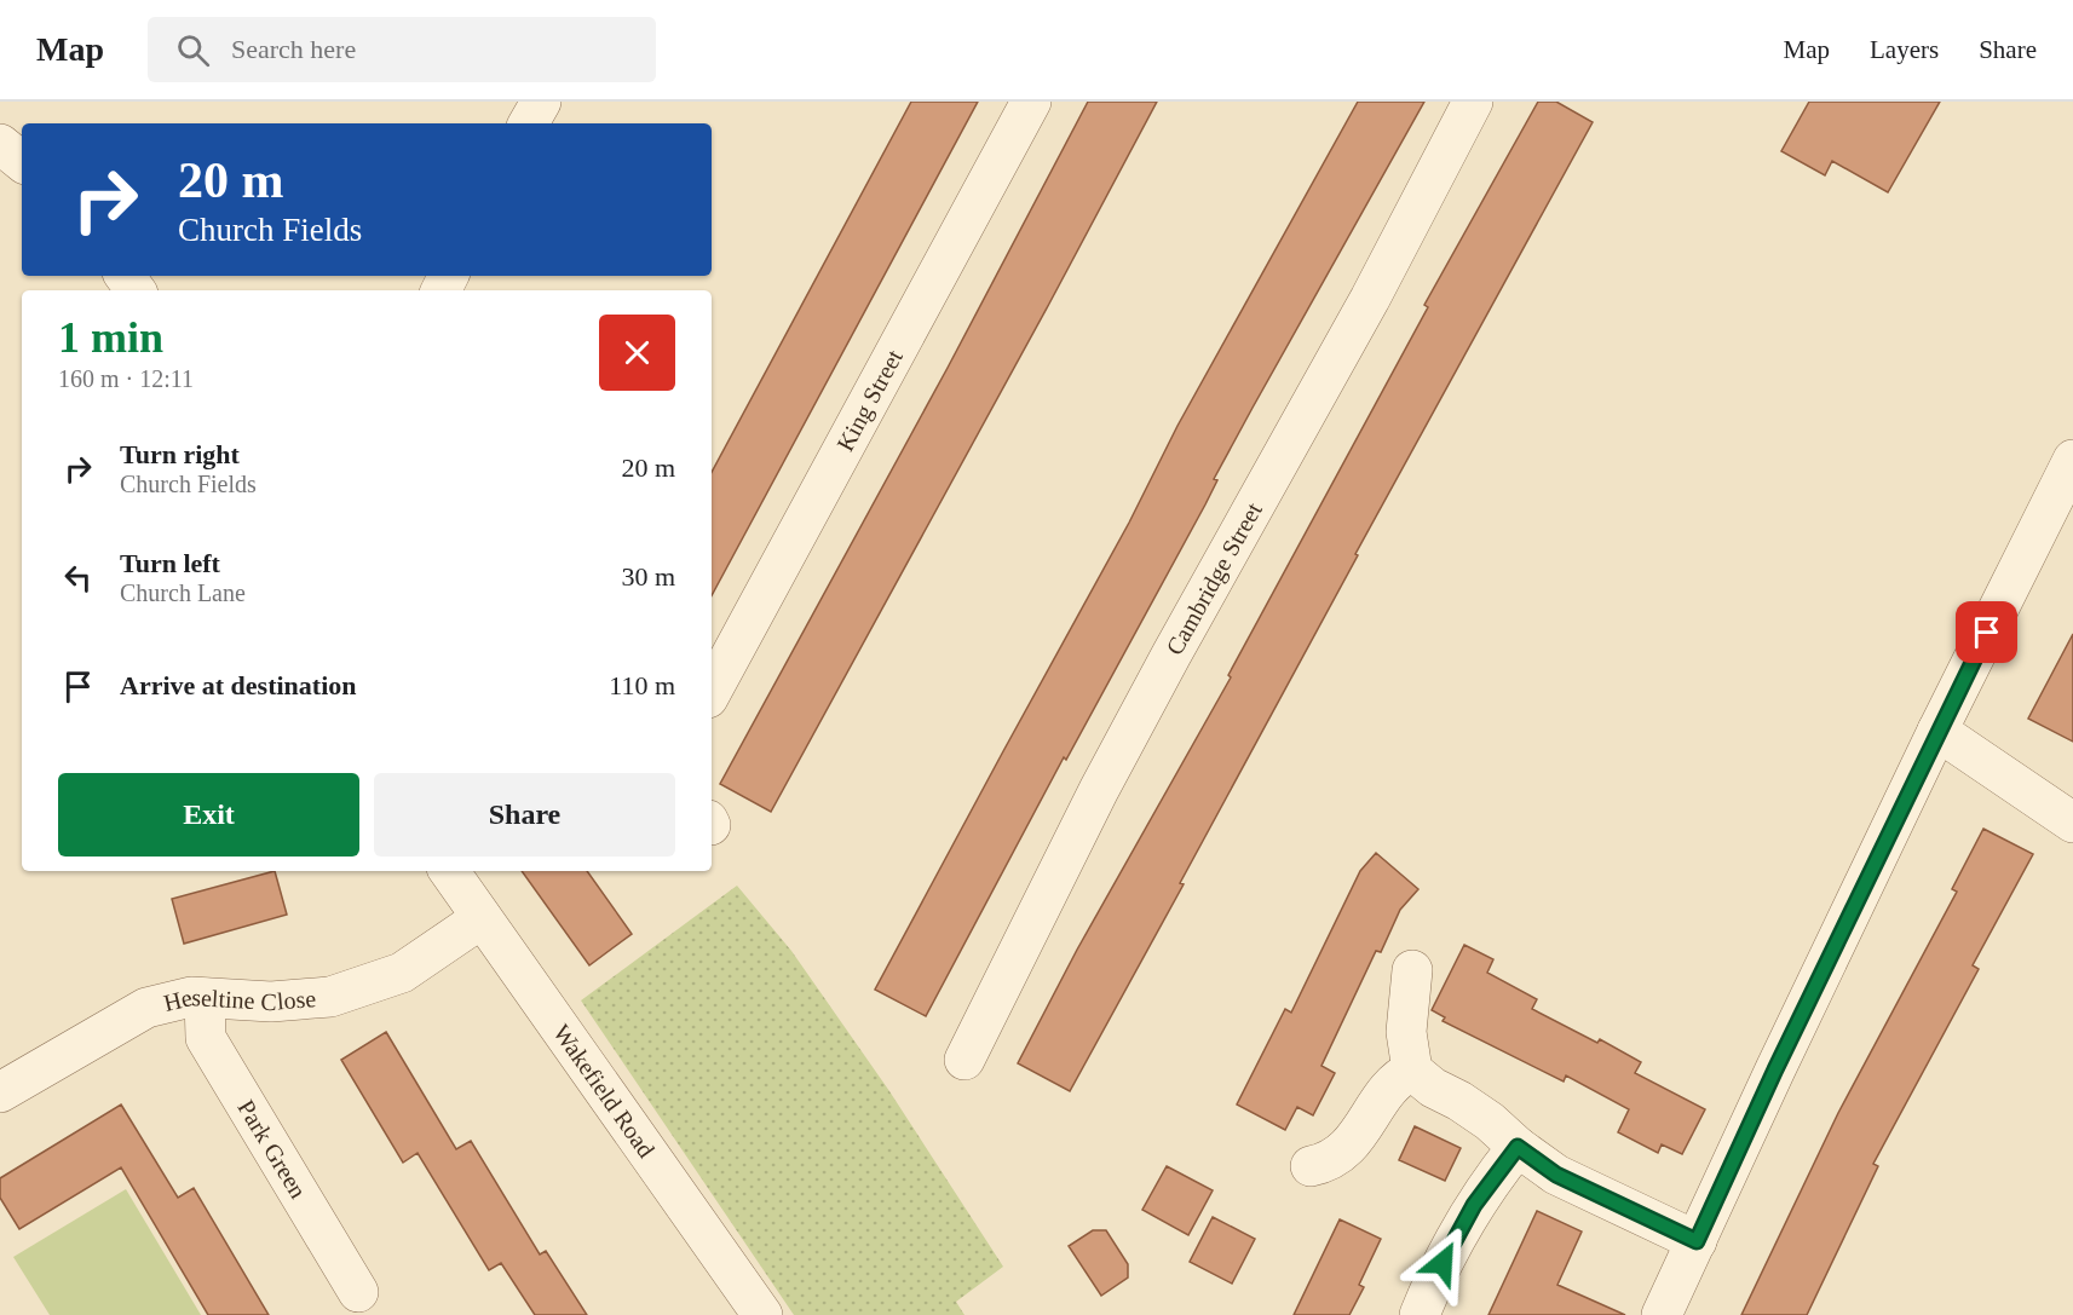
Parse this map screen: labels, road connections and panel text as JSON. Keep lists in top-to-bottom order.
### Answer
{
  "streets": {
    "street": [
      "King Street",
      "Cambridge Street",
      "Heseltine Close",
      "Wakefield Road",
      "Park Green"
    ]
  },
  "crossings": [
    ["Heseltine Close", "Wakefield Road"],
    ["Heseltine Close", "Park Green"]
  ],
  "page": {
    "header": "Map",
    "search": "Search here",
    "nav": ["Map", "Layers", "Share"],
    "turn": ["20 m", "Church Fields"],
    "heading": ["1 min", "160 m · 12:11"],
    "list": [
      {
        "name": "Turn right",
        "note": "Church Fields",
        "value": "20 m"
      },
      {
        "name": "Turn left",
        "note": "Church Lane",
        "value": "30 m"
      },
      {
        "name": "Arrive at destination",
        "value": "110 m"
      }
    ],
    "buttons": ["Exit", "Share"]
  }
}
